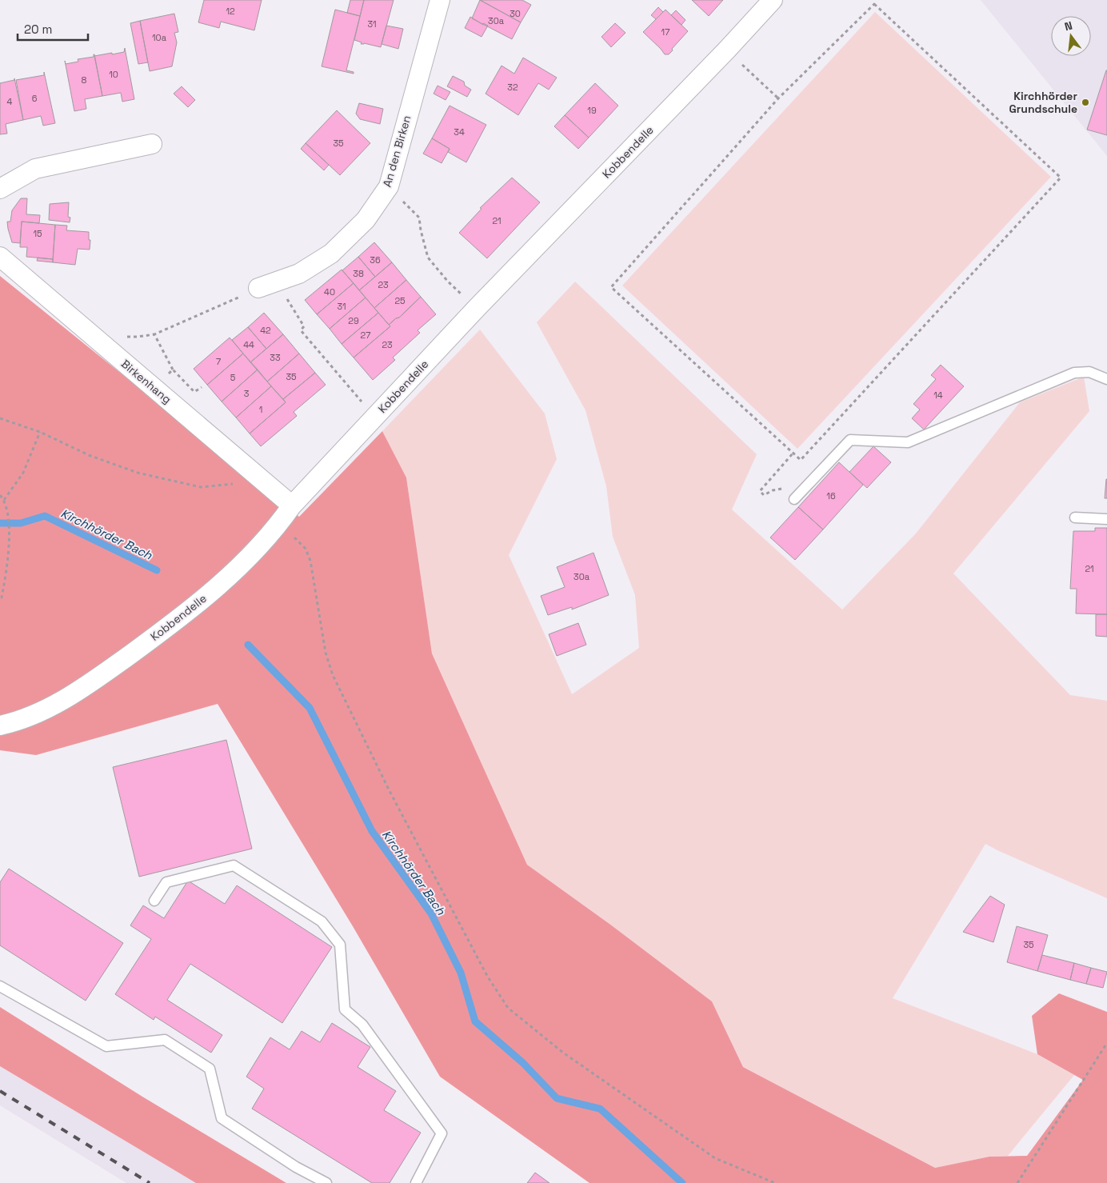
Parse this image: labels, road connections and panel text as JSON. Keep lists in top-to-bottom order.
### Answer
{
  "streets": {
    "street": ["An den Birken", "Kobbendelle", "Birkenhang"]
  },
  "crossings": [
    ["Kobbendelle", "Birkenhang"]
  ],
  "water": ["Kirchhörder Bach"],
  "places": ["Kirchhörder Grundschule"],
  "house_numbers": [
    "12",
    "30",
    "30a",
    "31",
    "17",
    "10a",
    "10",
    "8",
    "32",
    "6",
    "4",
    "19",
    "34",
    "35",
    "21",
    "15",
    "36",
    "38",
    "23",
    "40",
    "25",
    "31",
    "29",
    "42",
    "27",
    "44",
    "23",
    "33",
    "7",
    "35",
    "5",
    "3",
    "14",
    "1",
    "16",
    "21",
    "30a",
    "35"
  ],
  "scale_bar": "20 m",
  "north": "top"
}
